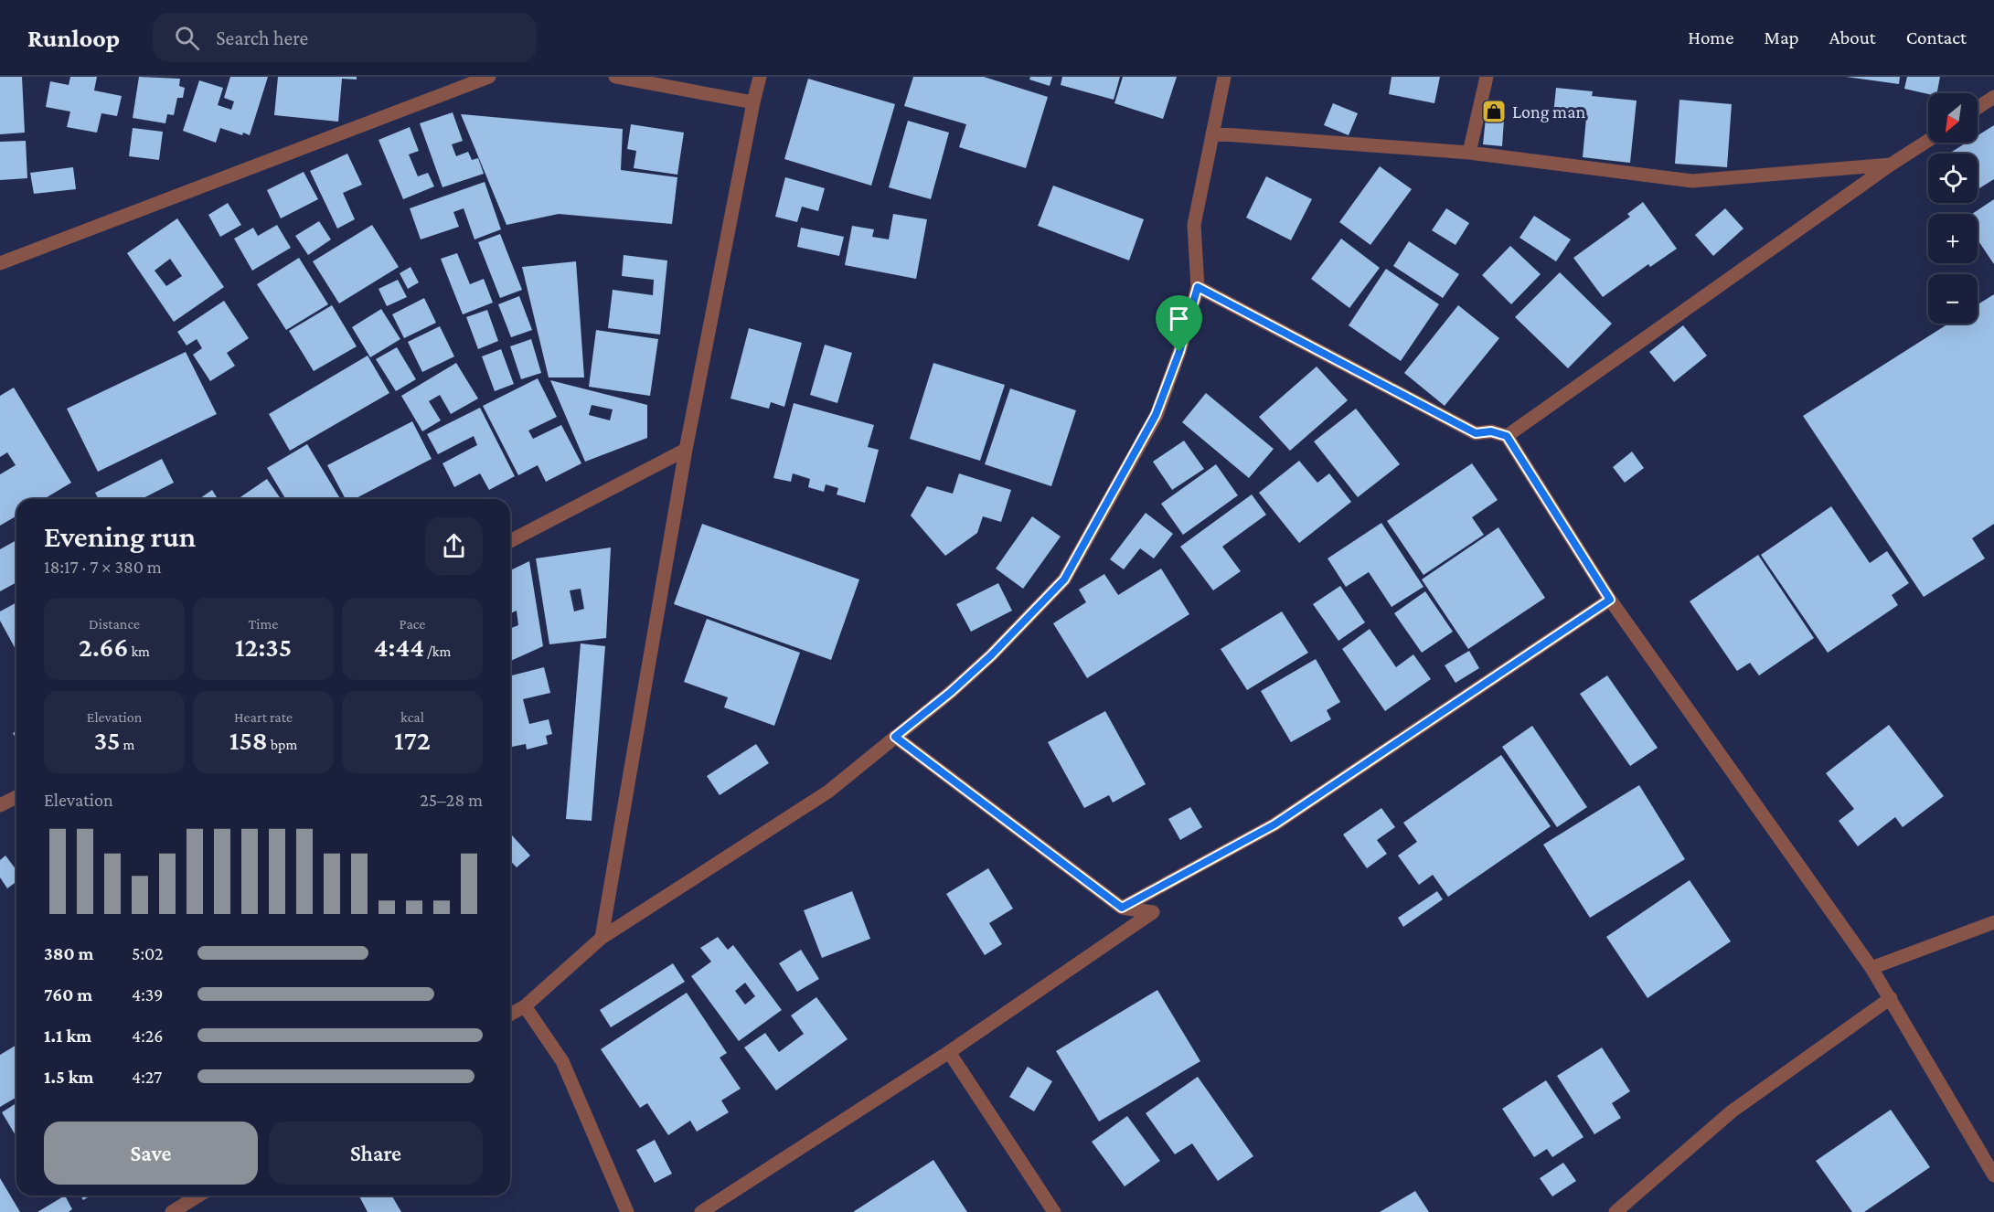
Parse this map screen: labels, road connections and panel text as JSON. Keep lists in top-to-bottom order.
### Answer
{
  "places": {
    "shop": ["Long man"]
  },
  "north": "bottom left",
  "page": {
    "header": "Runloop",
    "search": "Search here",
    "nav": [
      "Home",
      "Map",
      "About",
      "Contact"
    ],
    "map_buttons": ["+", "−"],
    "heading": ["Evening run", "18:17 · 7 × 380 m"],
    "stats": [
      ["Distance", "2.66 km"],
      ["Time", "12:35"],
      ["Pace", "4:44 /km"],
      ["Elevation", "35 m"],
      ["Heart rate", "158 bpm"],
      ["kcal", "172"]
    ],
    "chart": ["Elevation", "25–28 m"],
    "list": [
      {
        "name": "380 m",
        "note": "5:02"
      },
      {
        "name": "760 m",
        "note": "4:39"
      },
      {
        "name": "1.1 km",
        "note": "4:26"
      },
      {
        "name": "1.5 km",
        "note": "4:27"
      }
    ],
    "buttons": ["Save", "Share"]
  }
}
